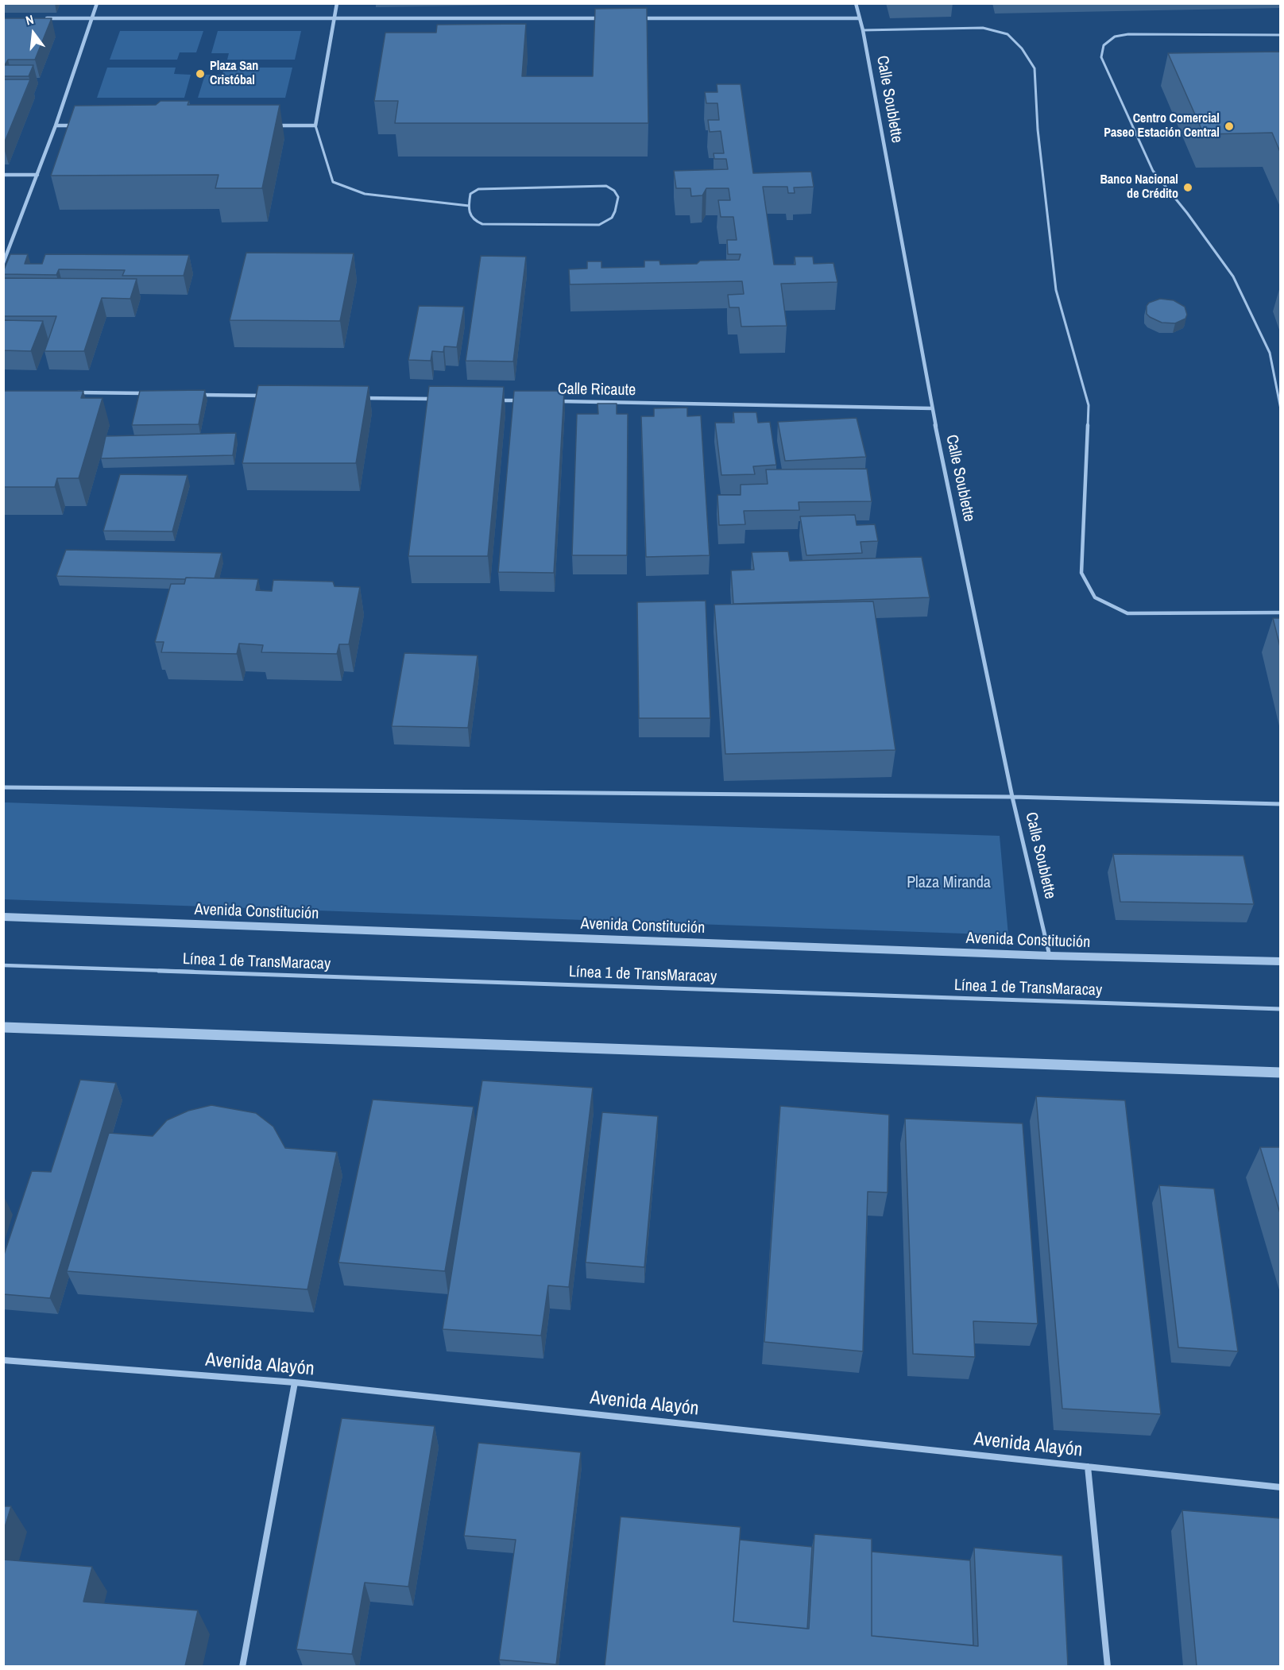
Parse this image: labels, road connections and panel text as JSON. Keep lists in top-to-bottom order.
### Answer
{
  "streets": {
    "street": [
      "Calle Soublette",
      "Calle Ricaute",
      "Avenida Constitución",
      "Avenida Alayón"
    ],
    "lane": ["Línea 1 de TransMaracay"]
  },
  "crossings": [
    ["Calle Soublette", "Calle Ricaute"],
    ["Calle Soublette", "Avenida Constitución"]
  ],
  "parks": ["Plaza Miranda"],
  "places": ["Plaza San Cristóbal", "Centro Comercial Paseo Estación Central", "Banco Nacional de Crédito"],
  "north": "top"
}
